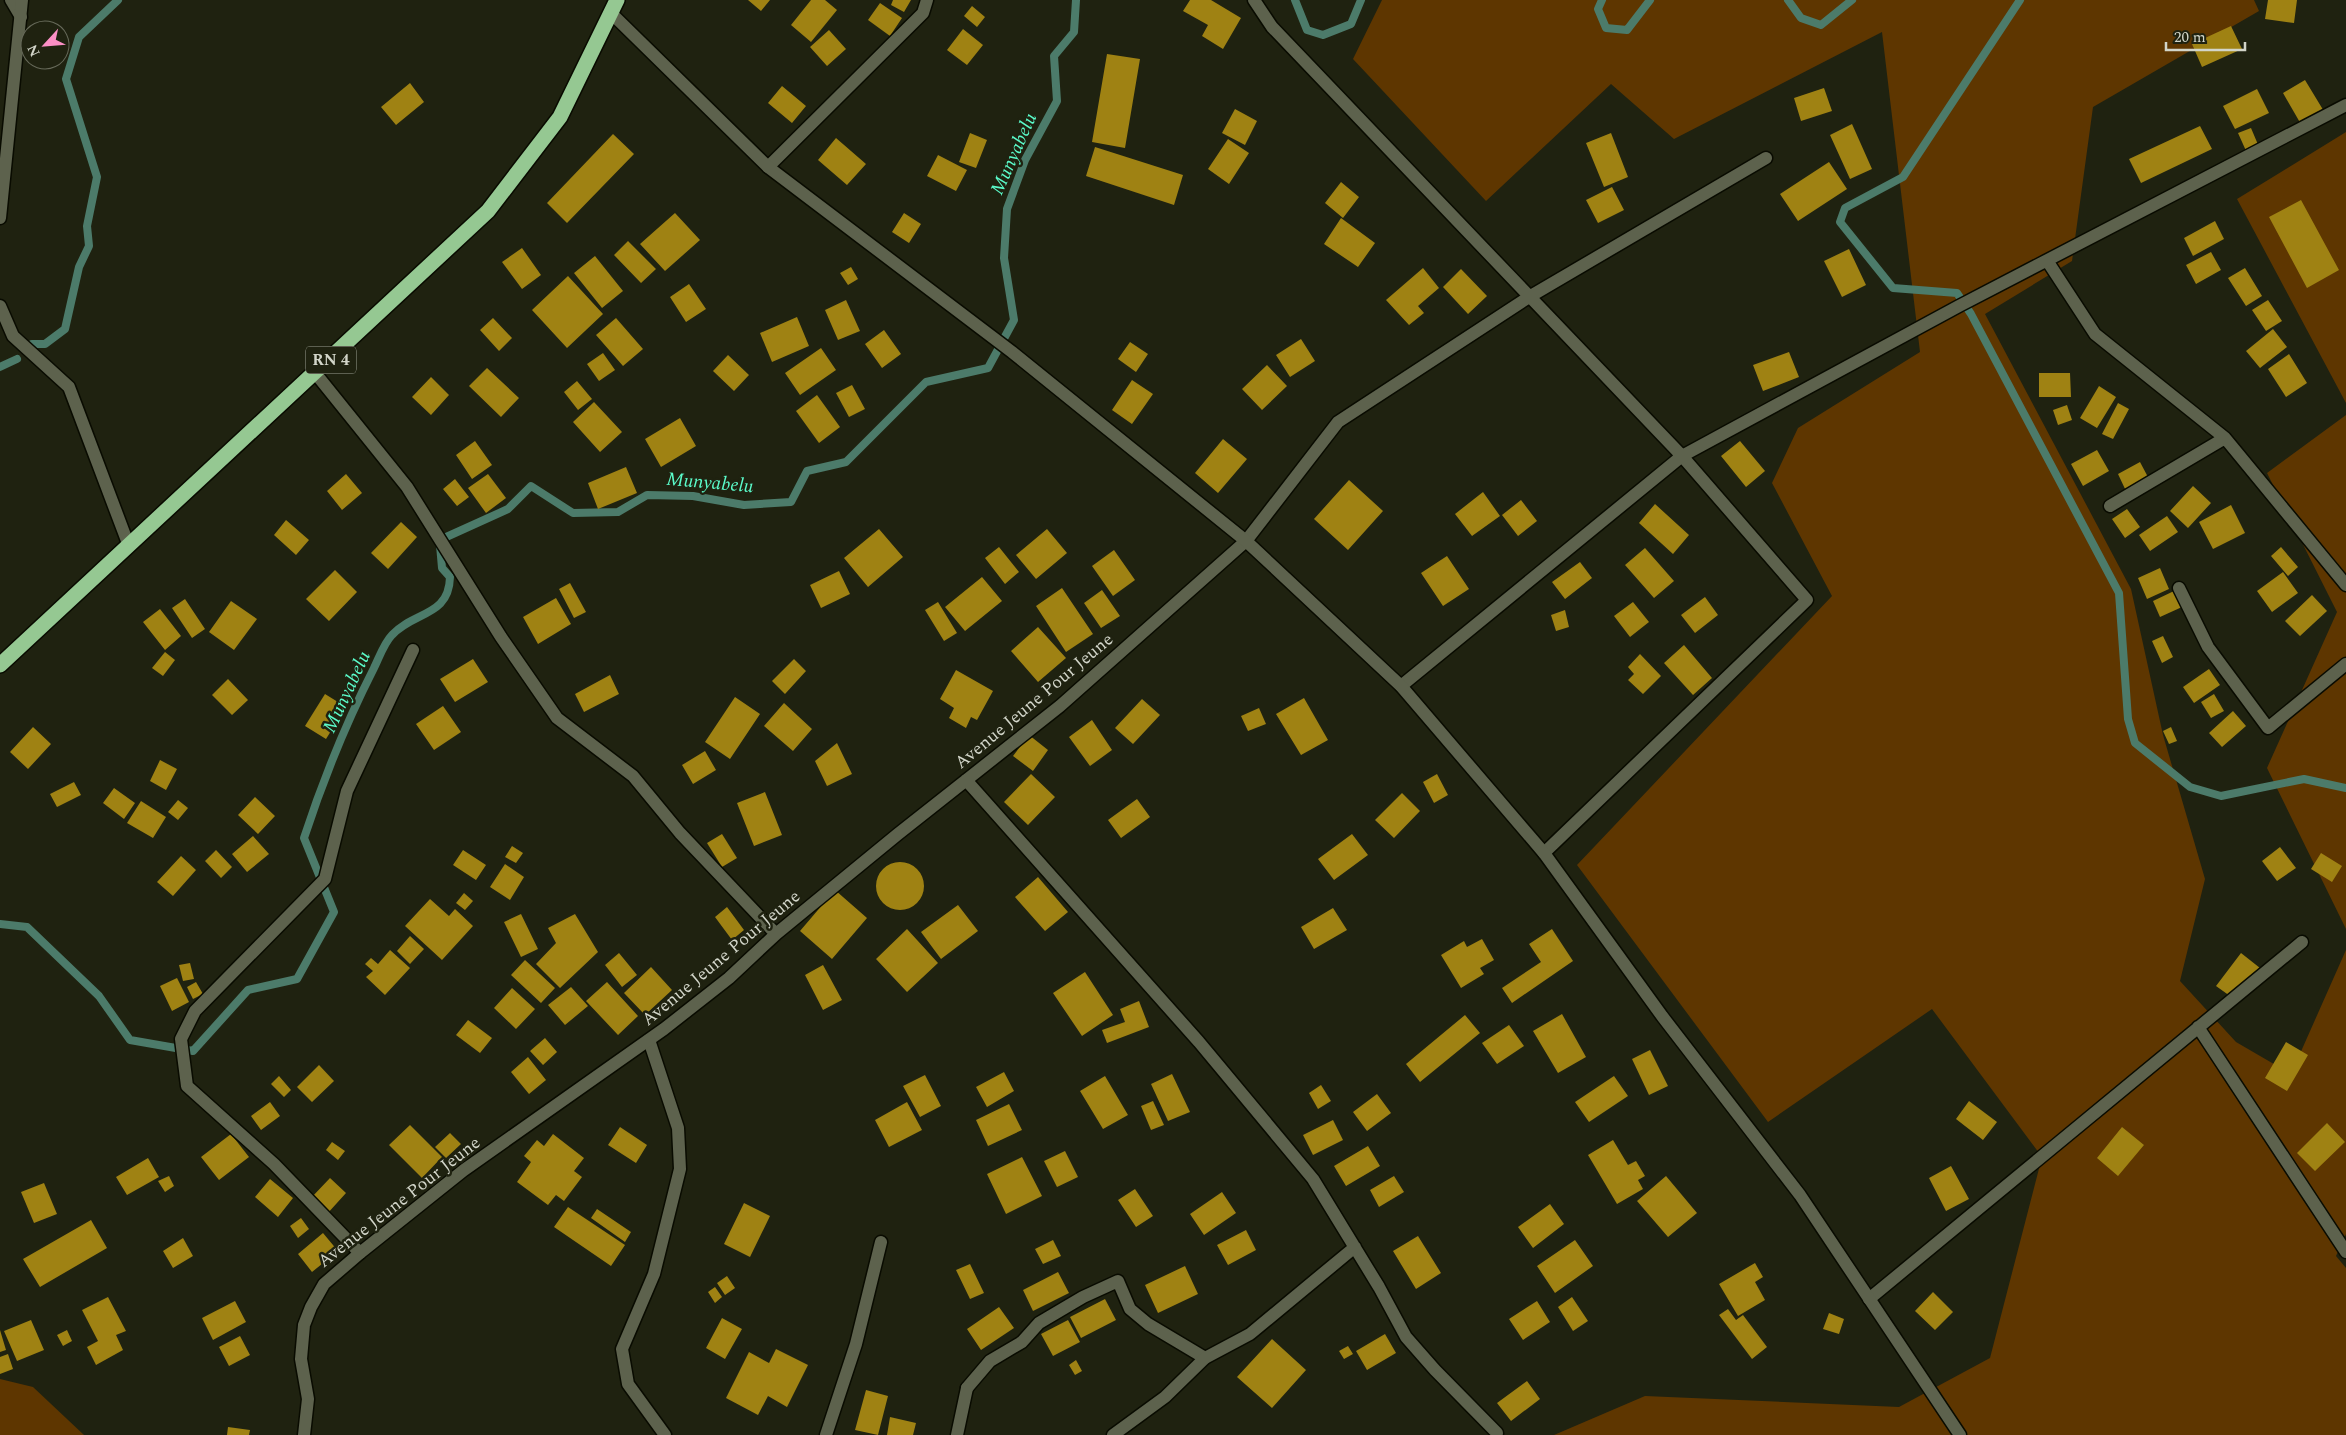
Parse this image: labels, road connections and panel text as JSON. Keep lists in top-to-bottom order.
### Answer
{
  "streets": {
    "highway": ["RN 4"],
    "street": ["Avenue Jeune Pour Jeune"]
  },
  "water": ["Munyabelu"],
  "scale_bar": "20 m",
  "north": "bottom left"
}
